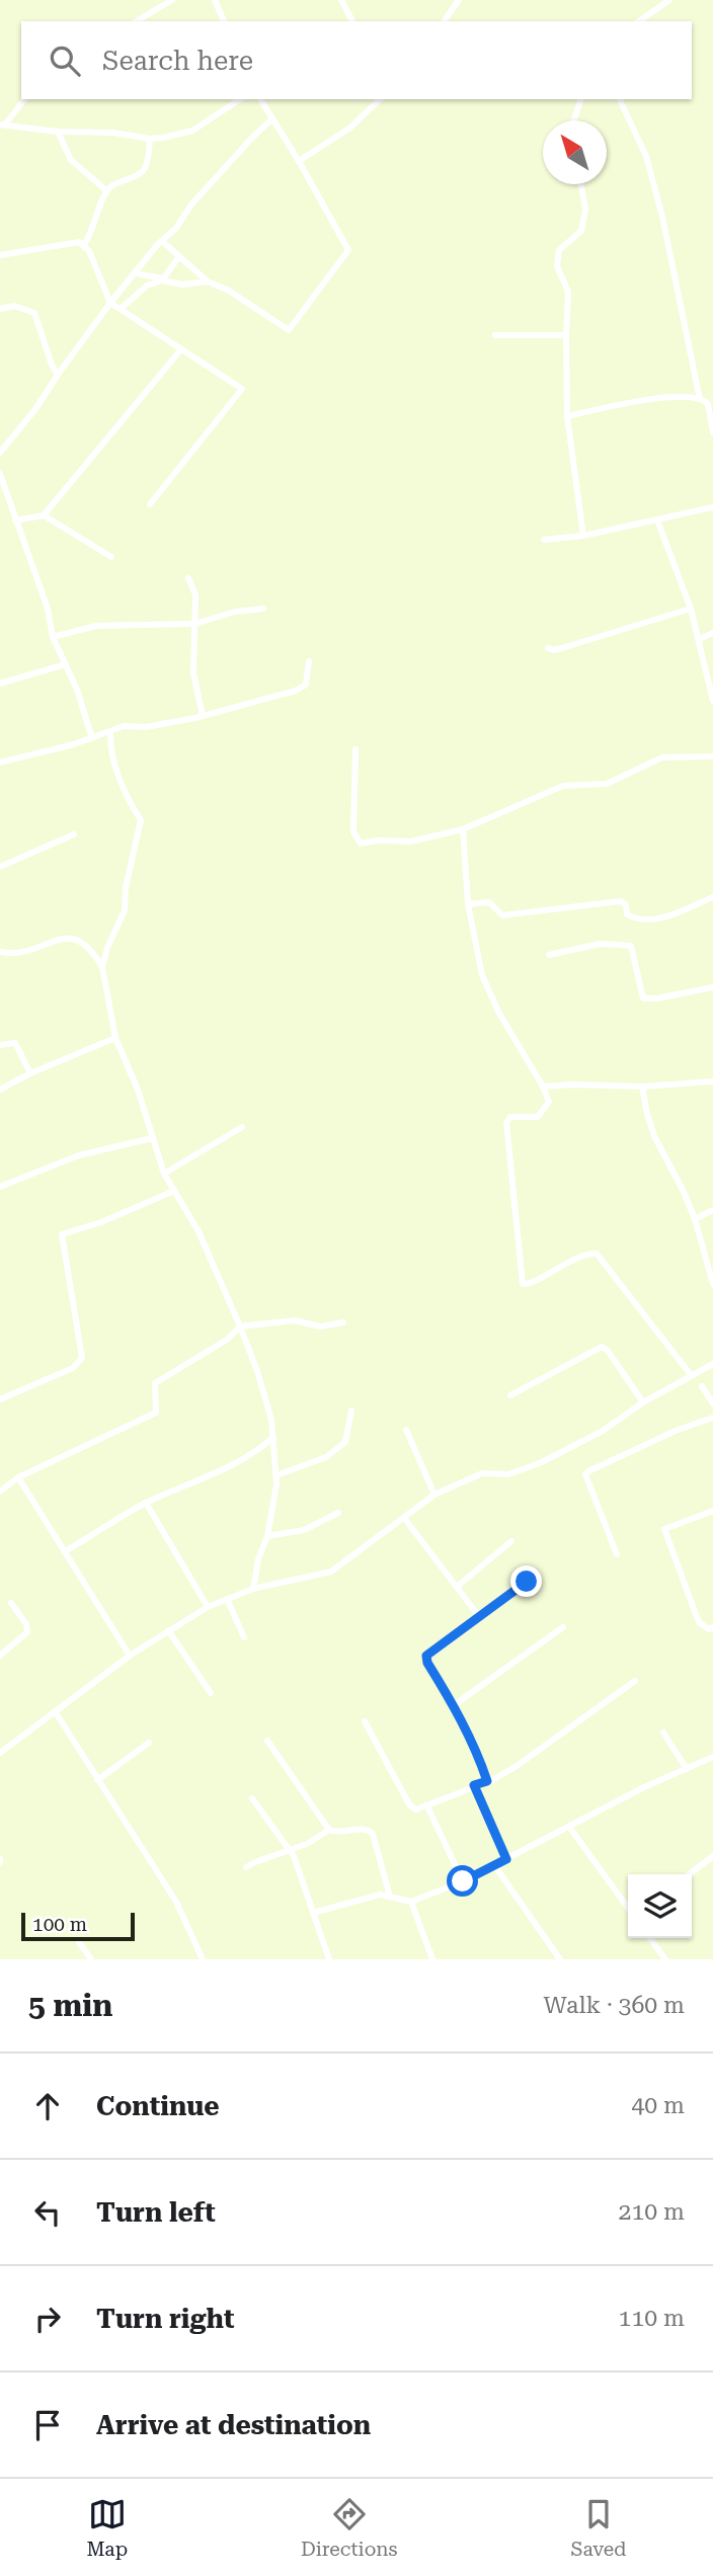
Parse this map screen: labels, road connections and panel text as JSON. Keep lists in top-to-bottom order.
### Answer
{
  "scale_bar": "100 m",
  "north": "top left",
  "page": {
    "search": "Search here",
    "scale": "100 m",
    "heading": ["5 min", "Walk · 360 m"],
    "list": [
      ["Continue", "40 m"],
      ["Turn left", "210 m"],
      ["Turn right", "110 m"],
      "Arrive at destination"
    ],
    "nav": ["Map", "Directions", "Saved"]
  }
}
